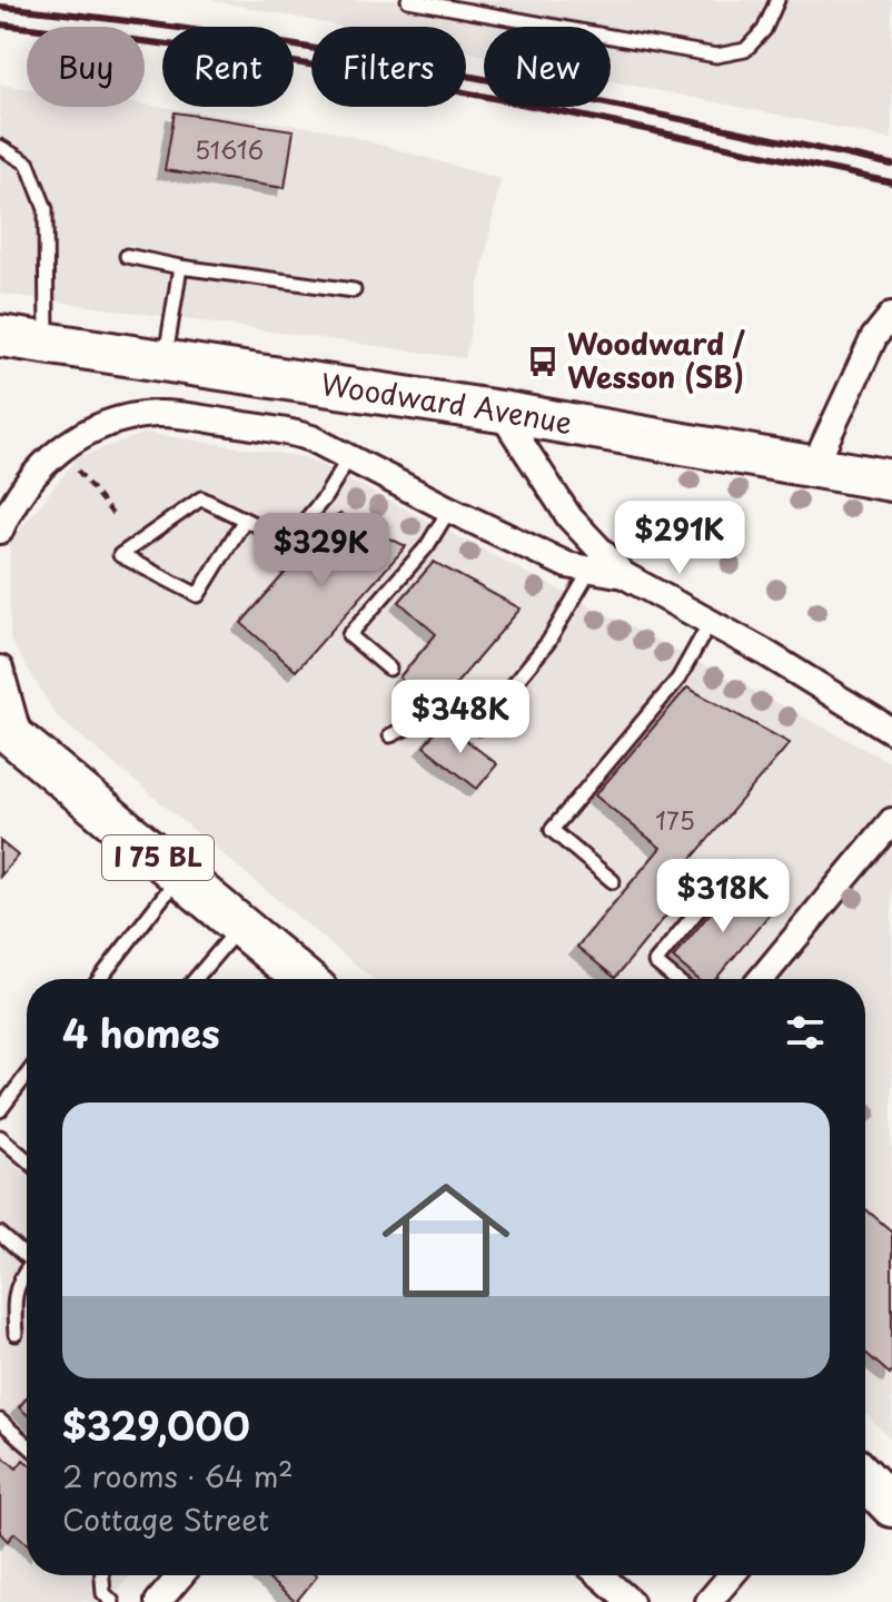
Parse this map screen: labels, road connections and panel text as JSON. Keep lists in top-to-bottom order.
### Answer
{
  "streets": {
    "main road": ["Woodward Avenue", "I 75 BL"]
  },
  "places": {
    "bus stop": ["Woodward / Wesson (SB)"]
  },
  "house_numbers": ["51616", "175"],
  "page": {
    "chip": [
      "Buy",
      "Rent",
      "Filters",
      "New"
    ],
    "price": [
      "$291K",
      "$329K",
      "$348K",
      "$318K"
    ],
    "heading": "4 homes",
    "list": [
      {
        "name": "$329,000",
        "note": "2 rooms · 64 m² · Cottage Street"
      }
    ]
  }
}
